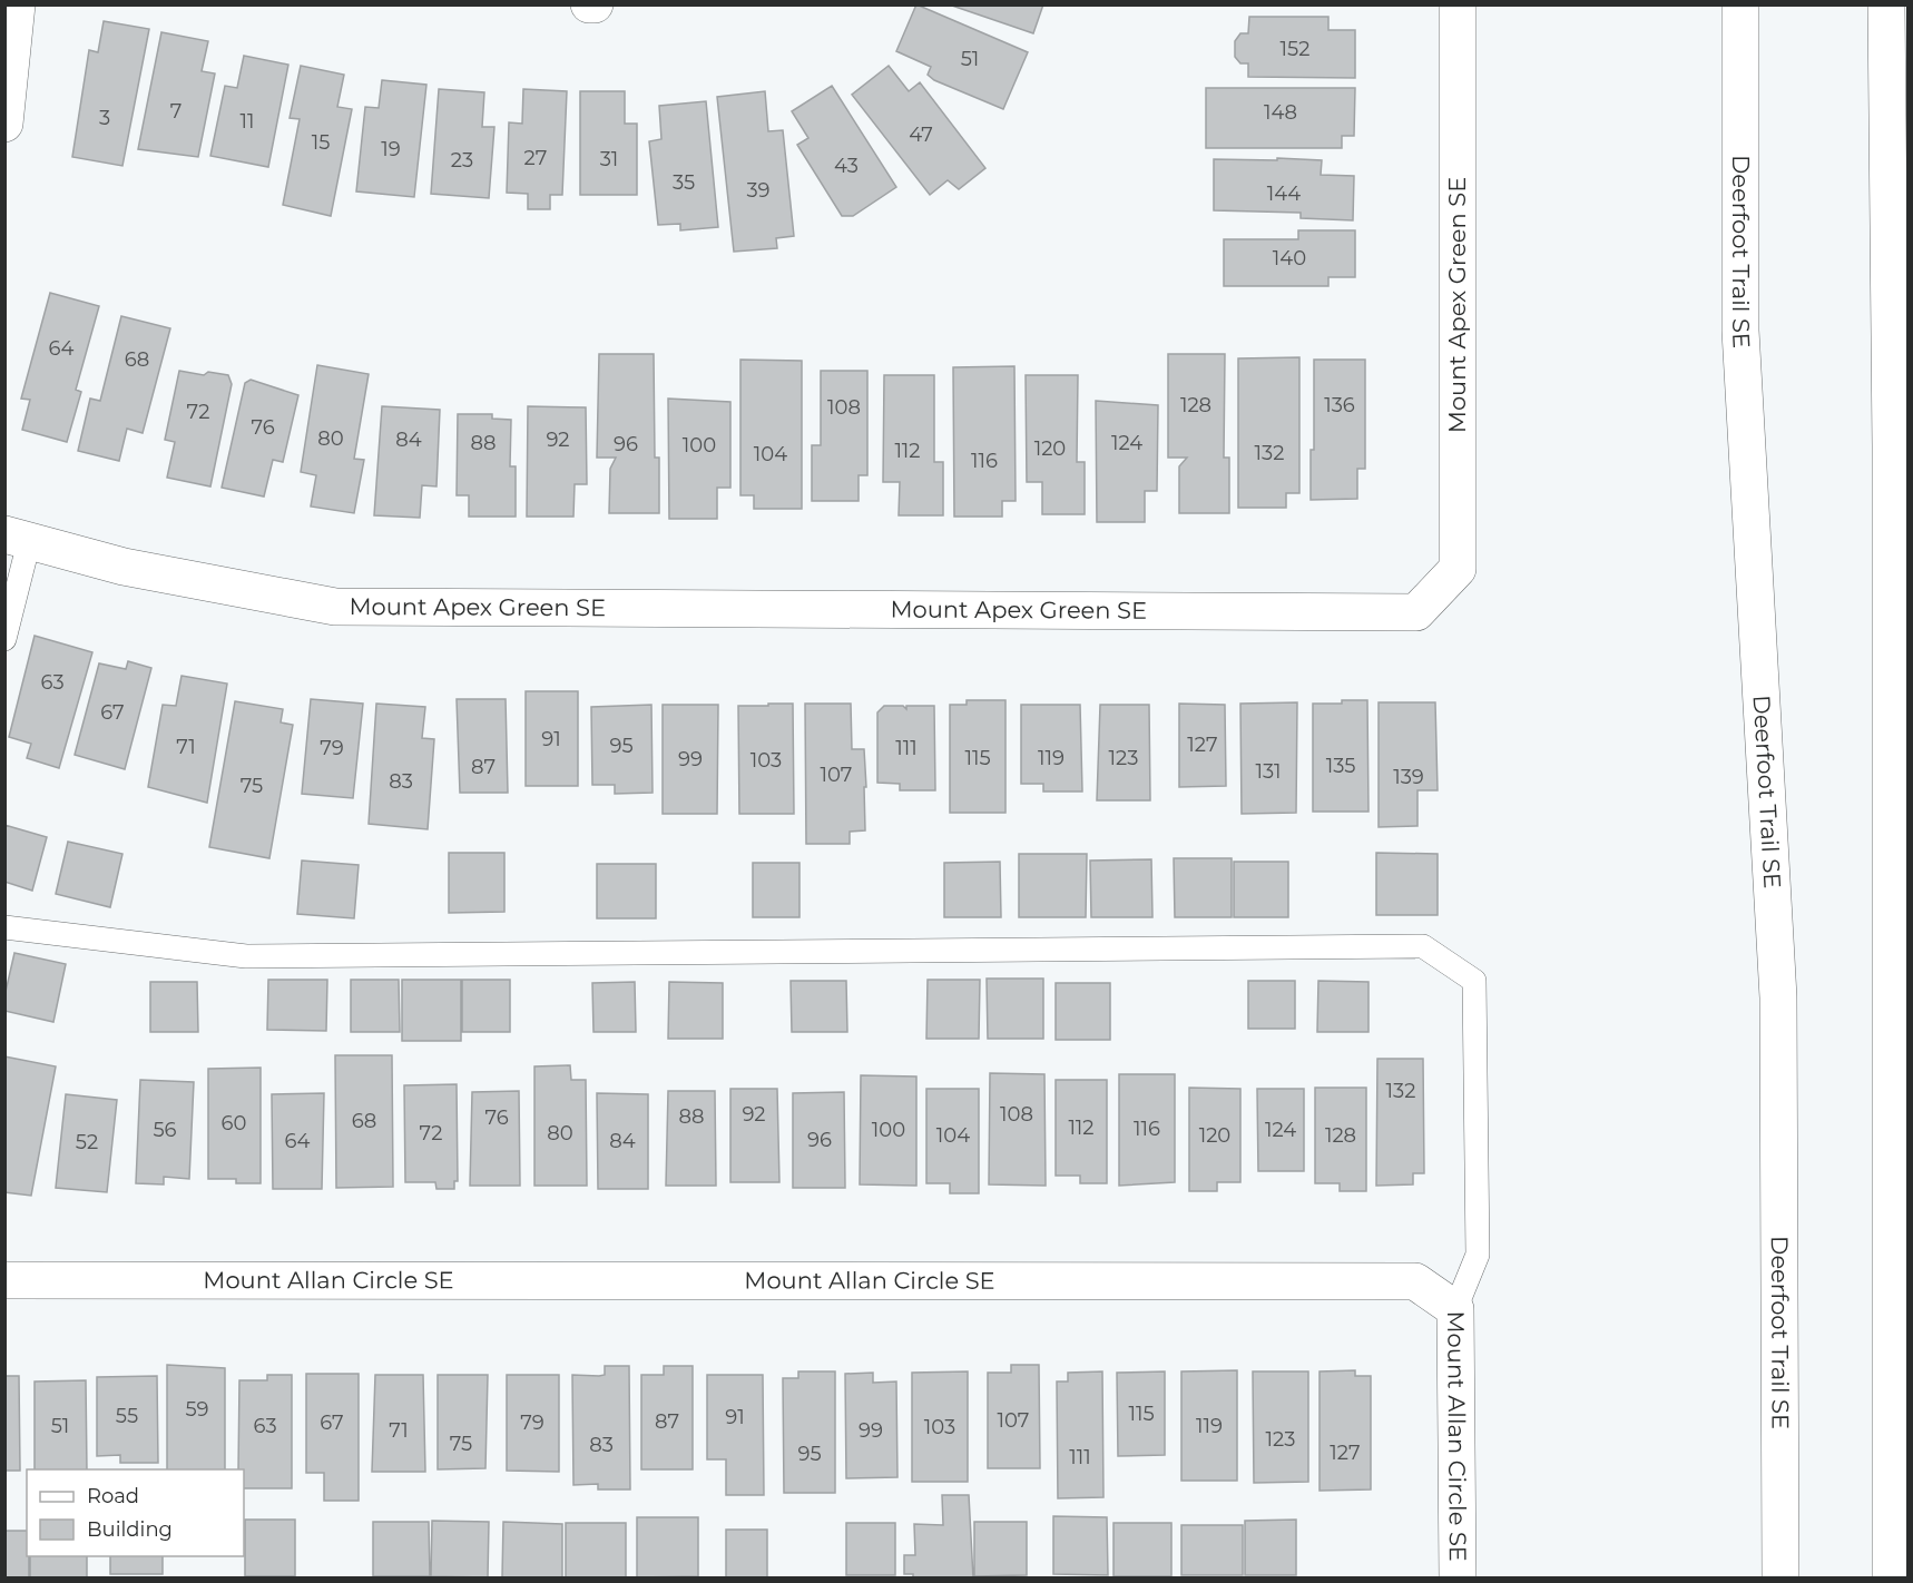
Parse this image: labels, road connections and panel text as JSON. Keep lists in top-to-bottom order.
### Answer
{
  "streets": {
    "main road": ["Deerfoot Trail SE", "Mount Apex Green SE", "Mount Allan Circle SE"]
  },
  "house_numbers": [
    "152",
    "51",
    "7",
    "148",
    "3",
    "11",
    "47",
    "15",
    "19",
    "27",
    "31",
    "23",
    "43",
    "35",
    "39",
    "144",
    "140",
    "64",
    "68",
    "128",
    "136",
    "108",
    "72",
    "76",
    "80",
    "84",
    "92",
    "88",
    "124",
    "96",
    "100",
    "120",
    "112",
    "132",
    "104",
    "116",
    "63",
    "67",
    "91",
    "127",
    "95",
    "71",
    "79",
    "111",
    "115",
    "119",
    "123",
    "99",
    "103",
    "135",
    "87",
    "131",
    "107",
    "139",
    "83",
    "75",
    "132",
    "92",
    "108",
    "88",
    "76",
    "68",
    "60",
    "112",
    "116",
    "56",
    "100",
    "124",
    "72",
    "80",
    "104",
    "120",
    "128",
    "96",
    "64",
    "84",
    "52",
    "59",
    "115",
    "55",
    "91",
    "107",
    "87",
    "67",
    "79",
    "51",
    "63",
    "119",
    "103",
    "71",
    "99",
    "123",
    "75",
    "83",
    "127",
    "95",
    "111"
  ],
  "legend": ["Road", "Building"]
}
